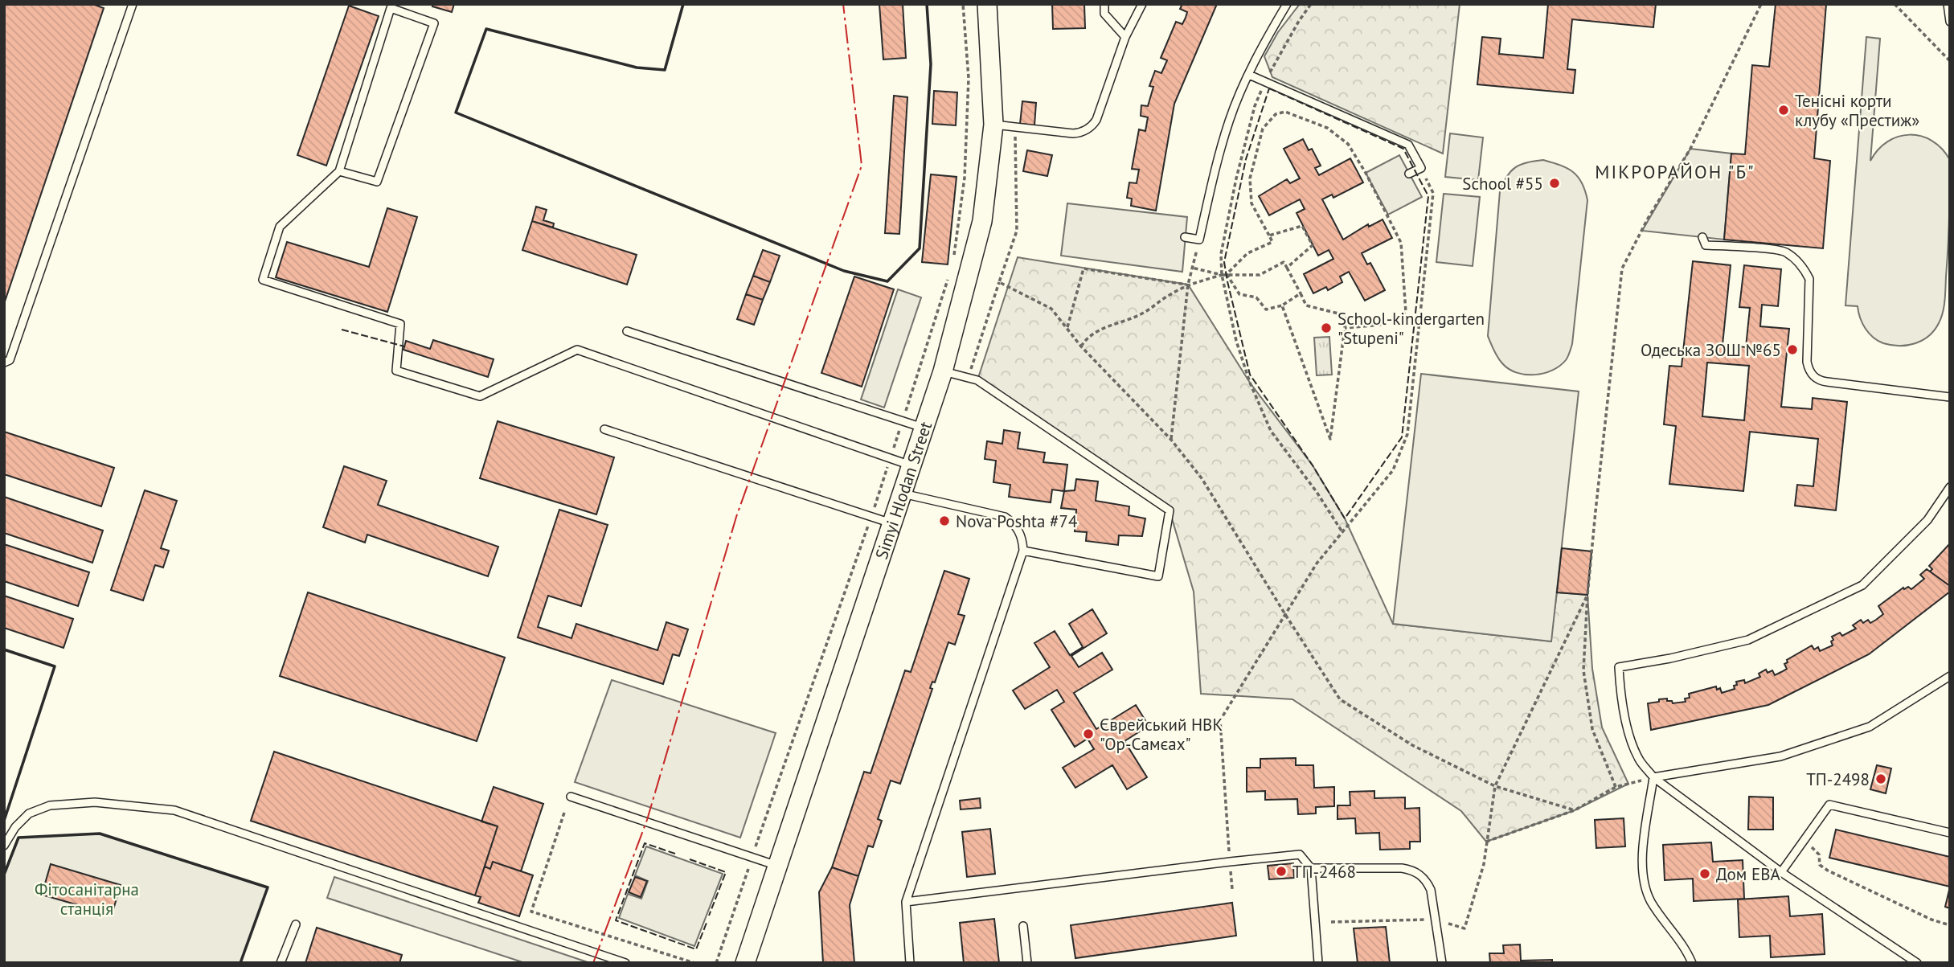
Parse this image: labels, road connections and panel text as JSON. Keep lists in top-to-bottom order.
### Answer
{
  "streets": {
    "street": ["Simyi Hlodan Street"]
  },
  "districts": ["МІКРОРАЙОН \"Б\""],
  "parks": ["Фітосанітарна станція"],
  "places": [
    "Тенісні корти клубу «Престиж»",
    "School #55",
    "School-kindergarten \"Stupeni\"",
    "Одеська ЗОШ №65",
    "Nova Poshta #74",
    "Єврейський НВК \"Ор-Самєах\"",
    "ТП-2498",
    "ТП-2468",
    "Дом ЕВА"
  ]
}
